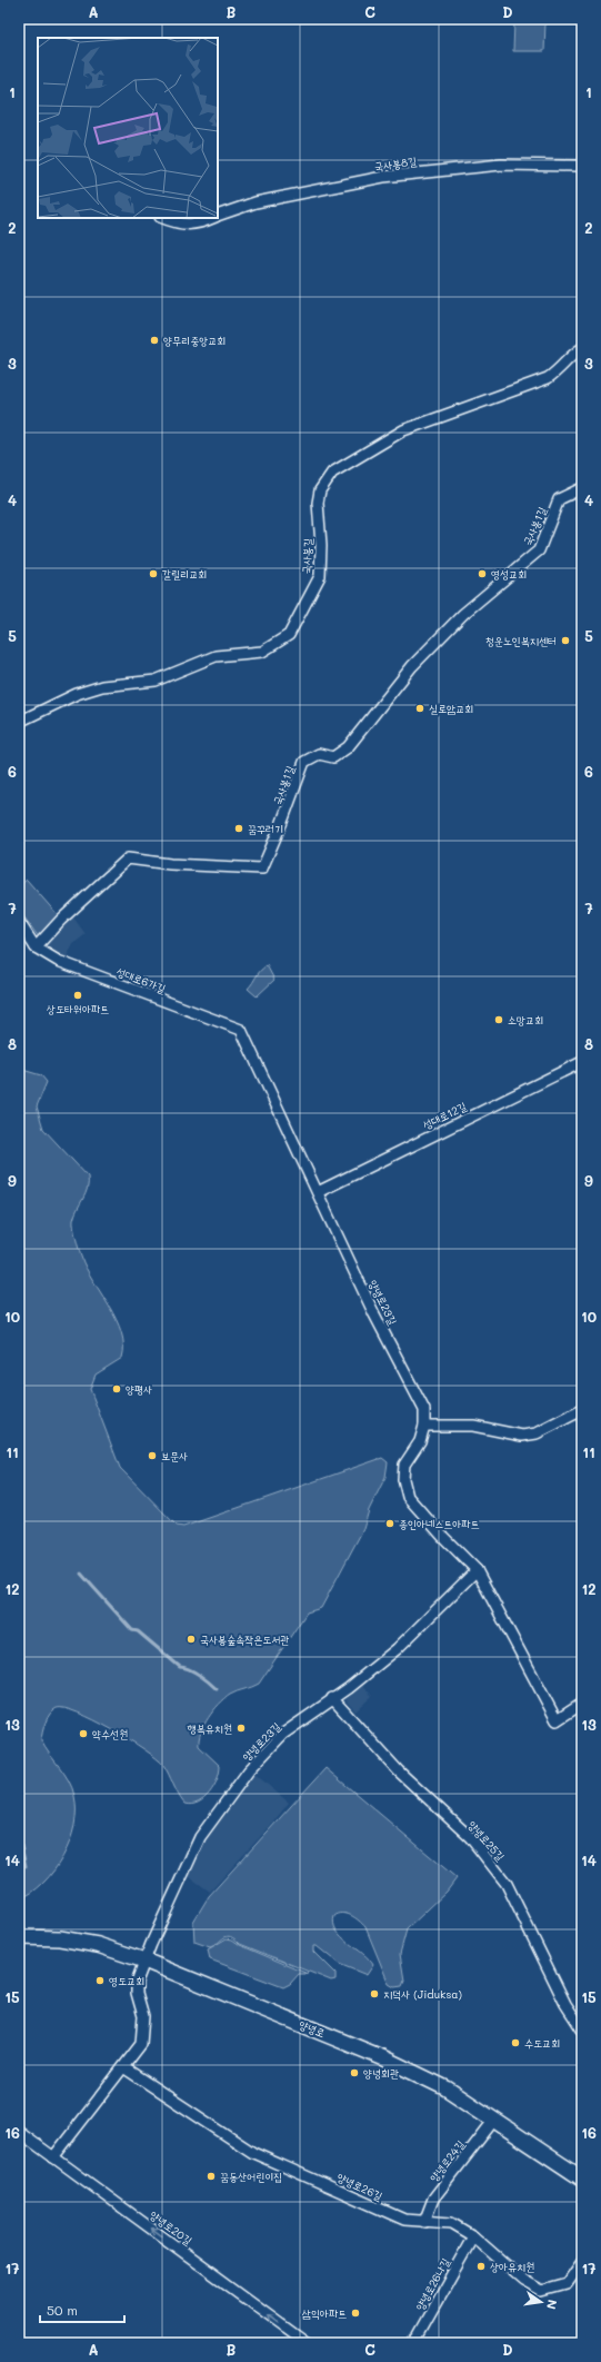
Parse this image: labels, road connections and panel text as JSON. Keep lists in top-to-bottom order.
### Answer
{
  "streets": {
    "main road": ["양녕로"],
    "street": [
      "국사봉8길",
      "국사봉1길",
      "국사봉길",
      "성대로6가길",
      "성대로12길",
      "양녕로23길",
      "양녕로25길",
      "양녕로24길",
      "양녕로26길",
      "양녕로20길",
      "양녕로26나길"
    ]
  },
  "crossings": [
    ["국사봉1길", "성대로6가길"],
    ["성대로6가길", "양녕로23길"],
    ["성대로12길", "양녕로23길"],
    ["양녕로23길", "양녕로25길"],
    ["양녕로23길", "양녕로"],
    ["양녕로23길", "양녕로26길"],
    ["양녕로23길", "양녕로20길"],
    ["양녕로", "양녕로24길"],
    ["양녕로24길", "양녕로26길"],
    ["양녕로26길", "양녕로26나길"]
  ],
  "one_way": ["양녕로20길"],
  "places": [
    "양무리중앙교회",
    "갈릴리교회",
    "영성교회",
    "청운노인복지센터",
    "실로암교회",
    "꿈꾸러기",
    "상도타워아파트",
    "소망교회",
    "양평사",
    "보문사",
    "종인아네스트아파트",
    "국사봉숲속작은도서관",
    "행복유치원",
    "약수선원",
    "영도교회",
    "지덕사 (Jiduksa)",
    "수도교회",
    "양녕회관",
    "꿈동산어린이집",
    "상아유치원",
    "삼익아파트"
  ],
  "scale_bar": "50 m",
  "north": "right",
  "grid": {
    "columns": [
      "A",
      "B",
      "C",
      "D"
    ],
    "rows": [
      "1",
      "2",
      "3",
      "4",
      "5",
      "6",
      "7",
      "8",
      "9",
      "10",
      "11",
      "12",
      "13",
      "14",
      "15",
      "16",
      "17"
    ]
  }
}
